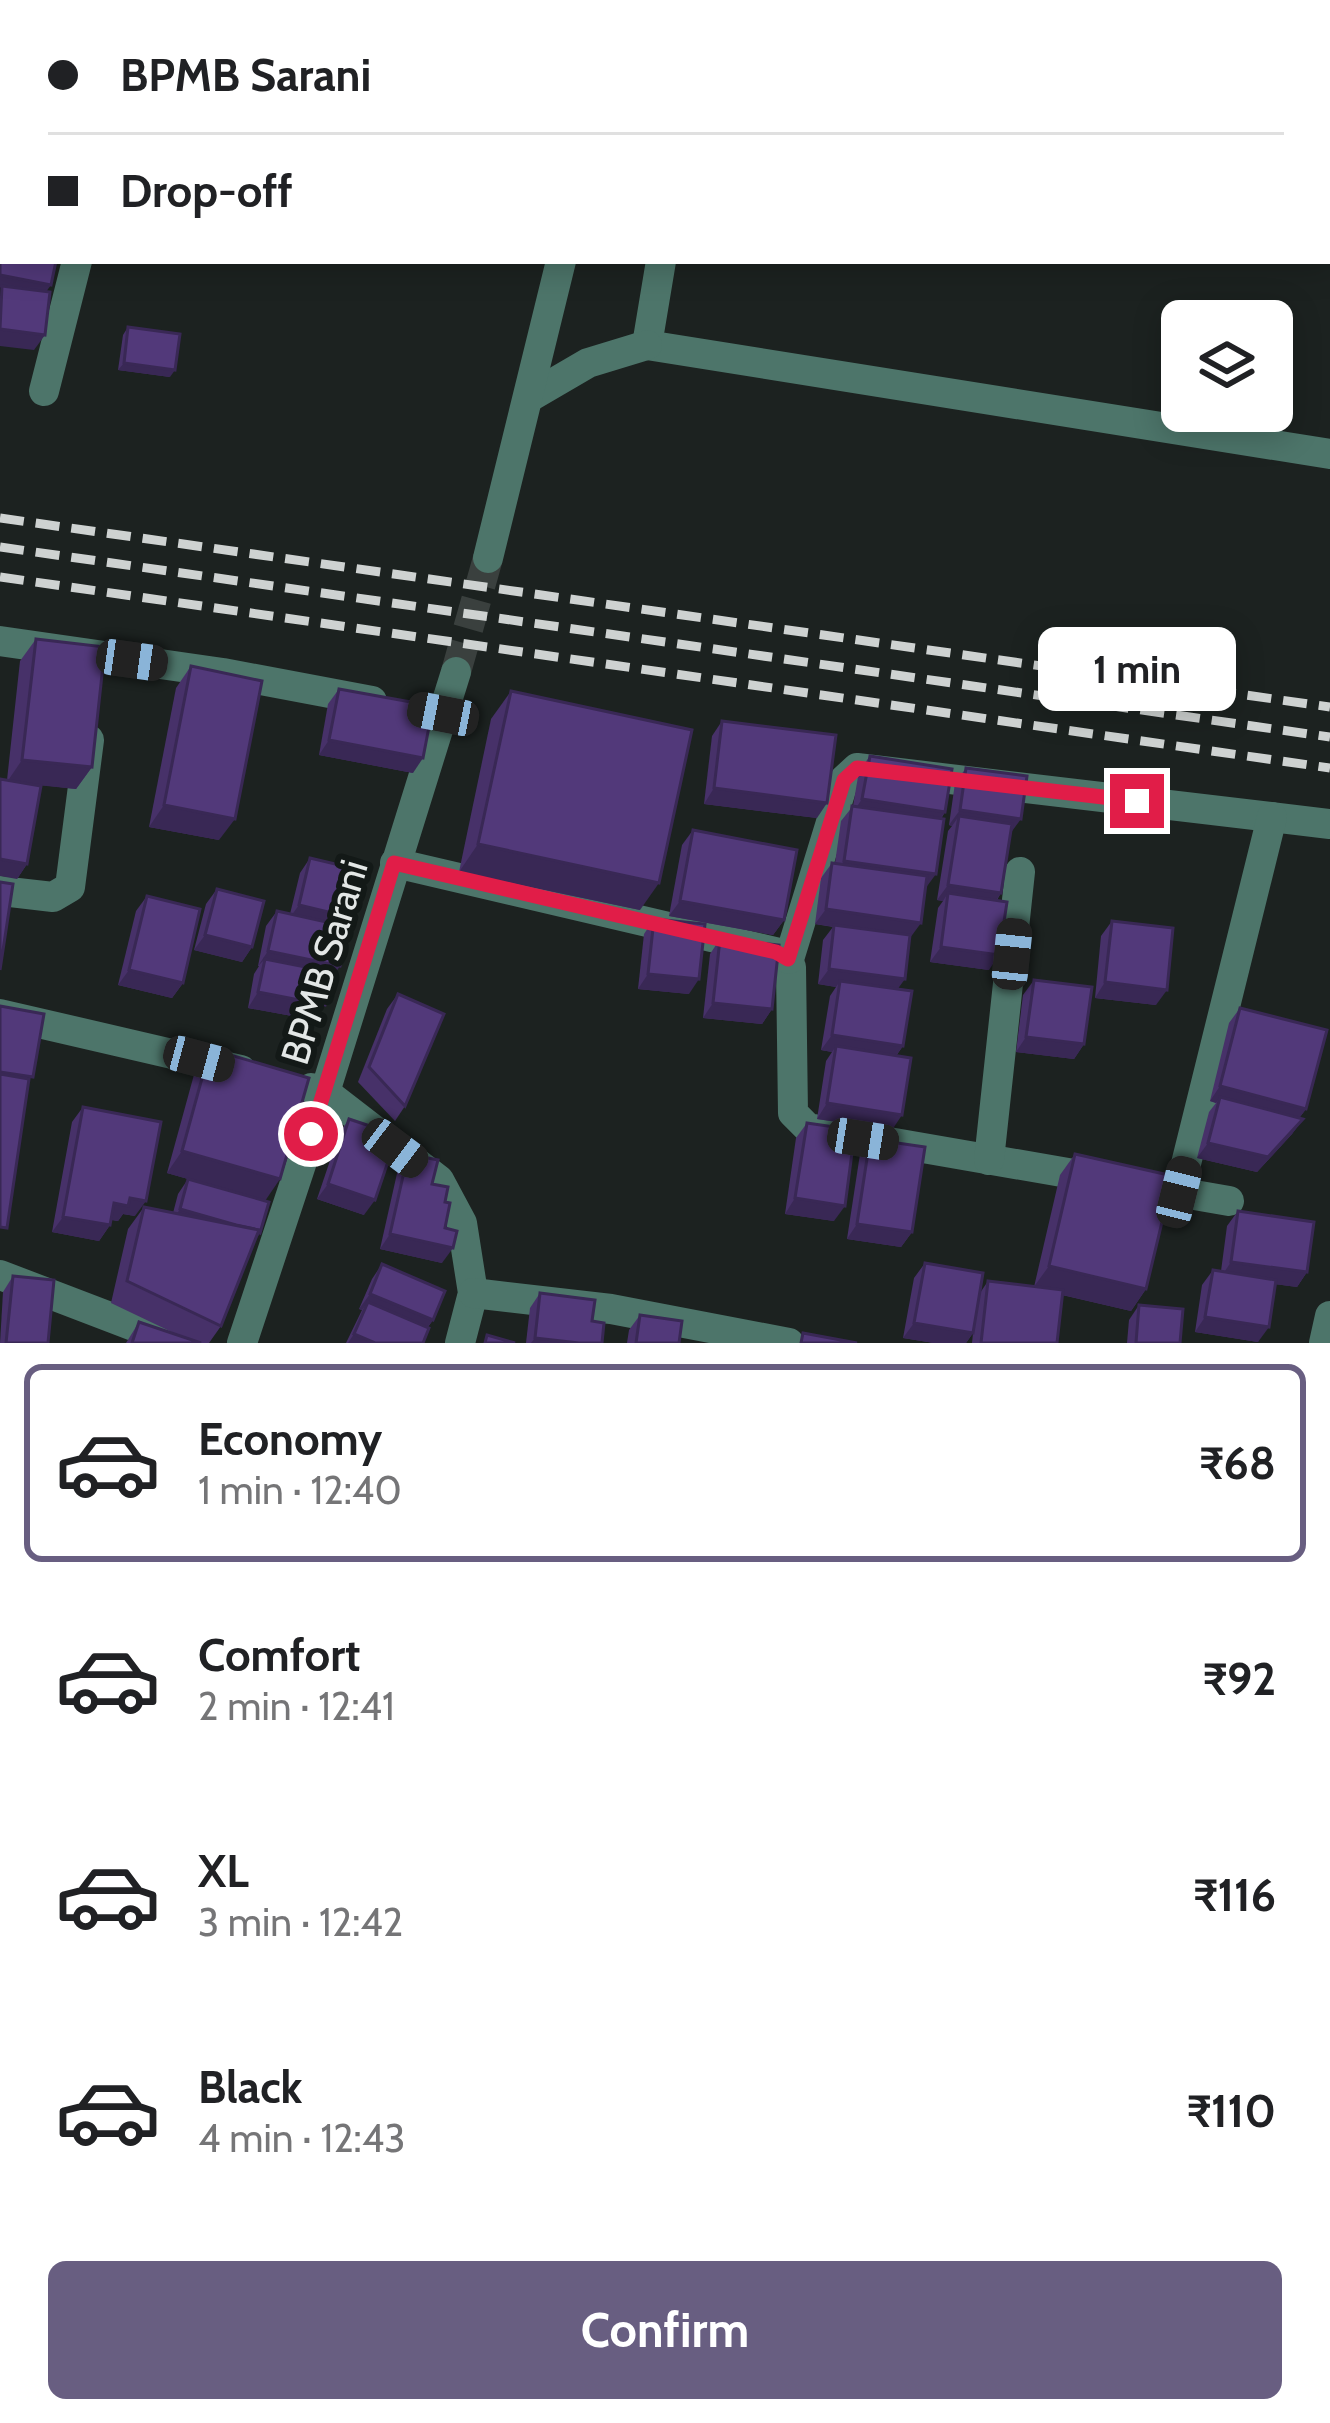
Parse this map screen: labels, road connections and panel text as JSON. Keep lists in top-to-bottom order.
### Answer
{
  "streets": {
    "street": ["BPMB Sarani"]
  },
  "page": {
    "banner": ["BPMB Sarani", "Drop-off"],
    "bubble": "1 min",
    "list": [
      {
        "name": "Economy",
        "note": "1 min · 12:40",
        "value": "₹68"
      },
      {
        "name": "Comfort",
        "note": "2 min · 12:41",
        "value": "₹92"
      },
      {
        "name": "XL",
        "note": "3 min · 12:42",
        "value": "₹116"
      },
      {
        "name": "Black",
        "note": "4 min · 12:43",
        "value": "₹110"
      }
    ],
    "buttons": "Confirm"
  }
}
